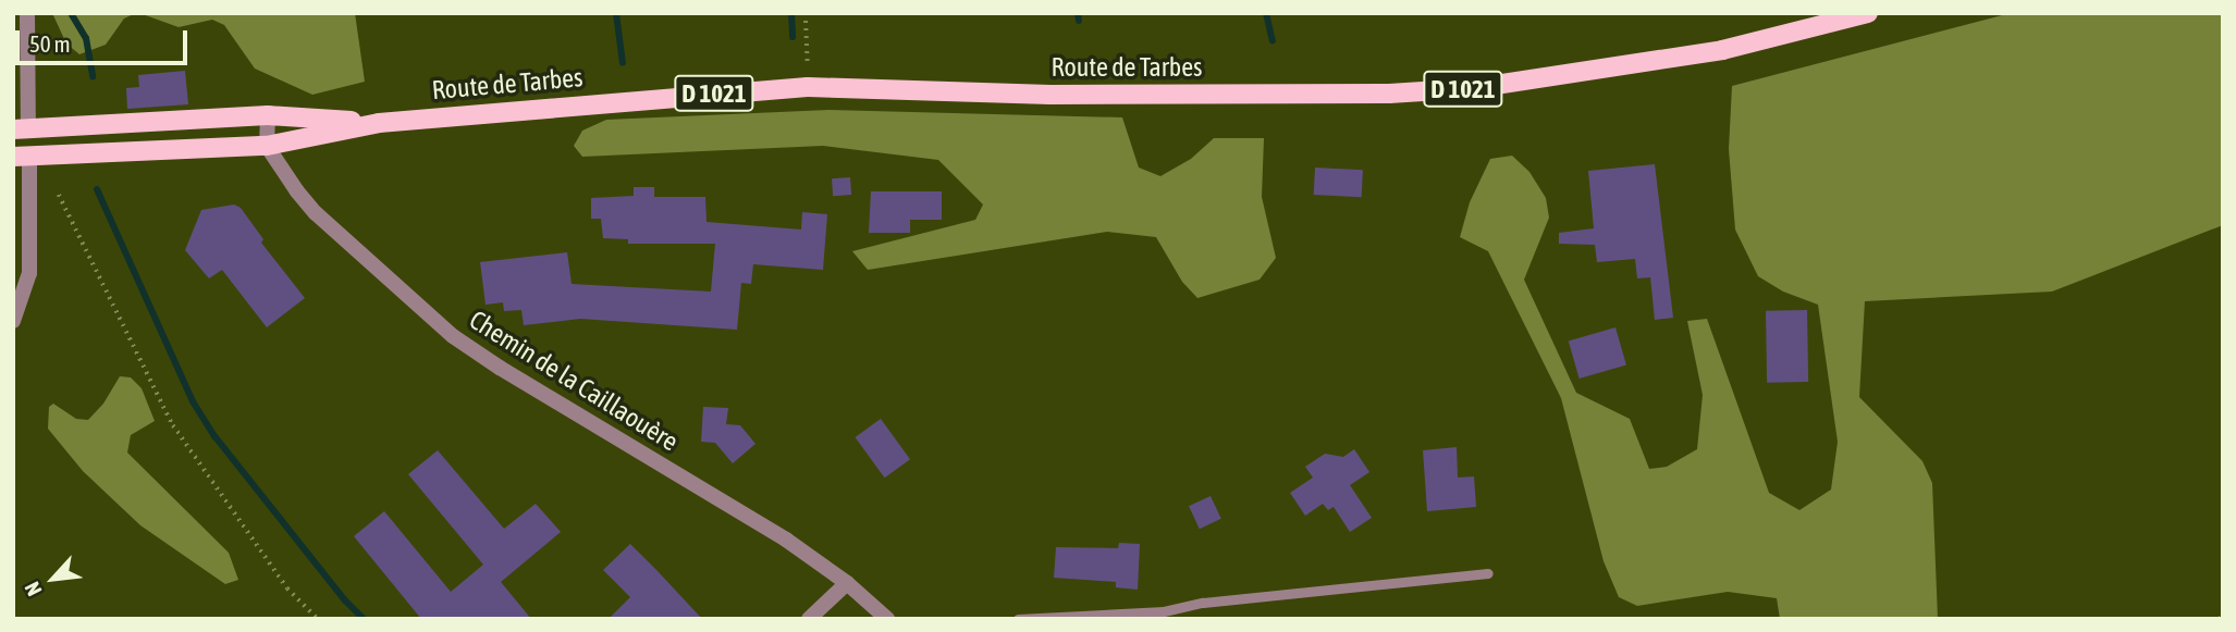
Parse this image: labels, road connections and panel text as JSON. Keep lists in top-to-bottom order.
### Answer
{
  "streets": {
    "main road": ["Route de Tarbes", "D 1021"],
    "street": ["Chemin de la Caillaouère"]
  },
  "crossings": [
    ["Route de Tarbes", "D 1021"],
    ["Route de Tarbes", "Chemin de la Caillaouère"],
    ["D 1021", "Chemin de la Caillaouère"]
  ],
  "scale_bar": "50 m",
  "north": "bottom left"
}
